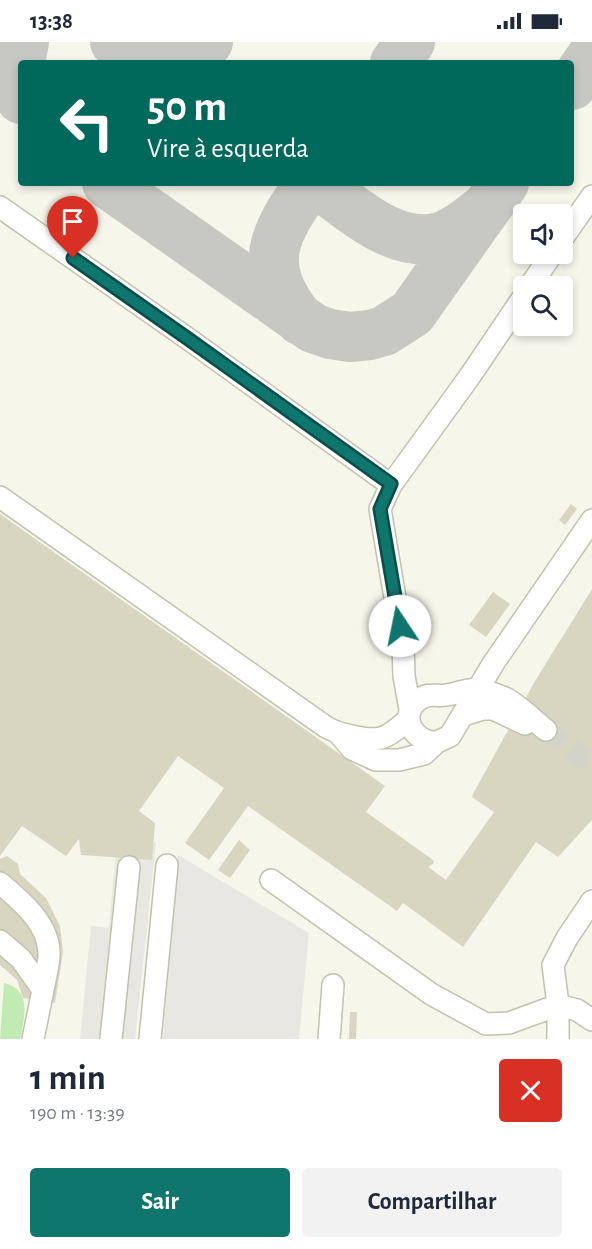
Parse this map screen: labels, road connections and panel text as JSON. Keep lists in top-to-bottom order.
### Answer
{
  "page": {
    "status": "13:38",
    "turn": ["50 m", "Vire à esquerda"],
    "heading": ["1 min", "190 m · 13:39"],
    "buttons": ["Sair", "Compartilhar"]
  }
}
